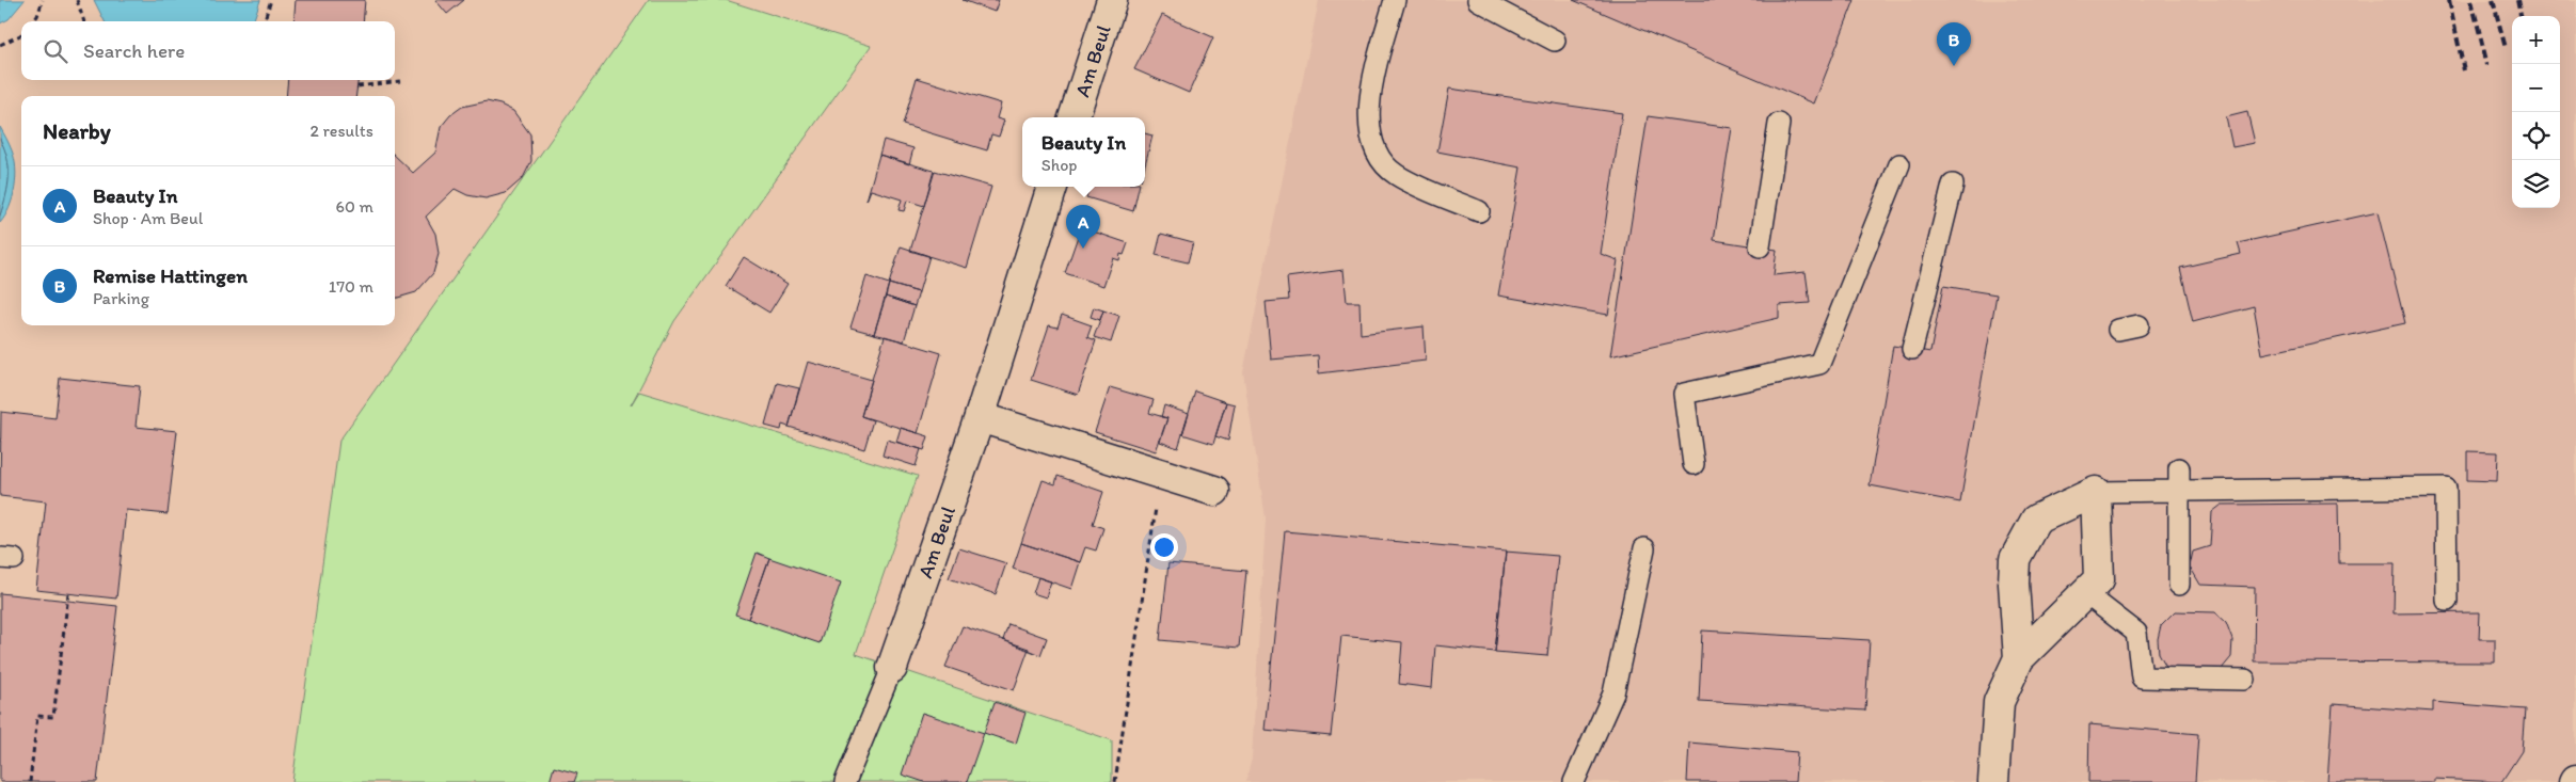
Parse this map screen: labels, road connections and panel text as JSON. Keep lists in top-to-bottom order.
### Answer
{
  "streets": {
    "street": ["Am Beul"]
  },
  "page": {
    "map_buttons": ["+", "−"],
    "search": "Search here",
    "pins": ["B", "A"],
    "heading": ["Nearby", "2 results"],
    "popup": ["Beauty In", "Shop"],
    "list": [
      {
        "mark": "A",
        "name": "Beauty In",
        "note": "Shop · Am Beul",
        "value": "60 m"
      },
      {
        "mark": "B",
        "name": "Remise Hattingen",
        "note": "Parking",
        "value": "170 m"
      }
    ]
  }
}
